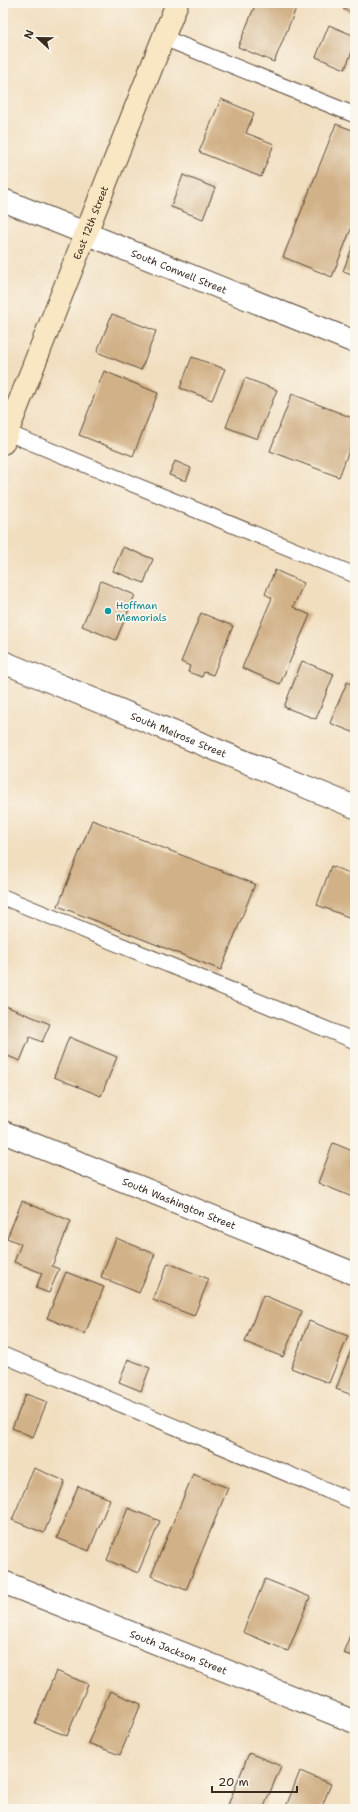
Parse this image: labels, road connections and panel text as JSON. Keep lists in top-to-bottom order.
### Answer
{
  "streets": {
    "street": [
      "East 12th Street",
      "South Conwell Street",
      "South Melrose Street",
      "South Washington Street",
      "South Jackson Street"
    ]
  },
  "crossings": [
    ["East 12th Street", "South Conwell Street"]
  ],
  "places": ["Hoffman Memorials"],
  "scale_bar": "20 m",
  "north": "left"
}
